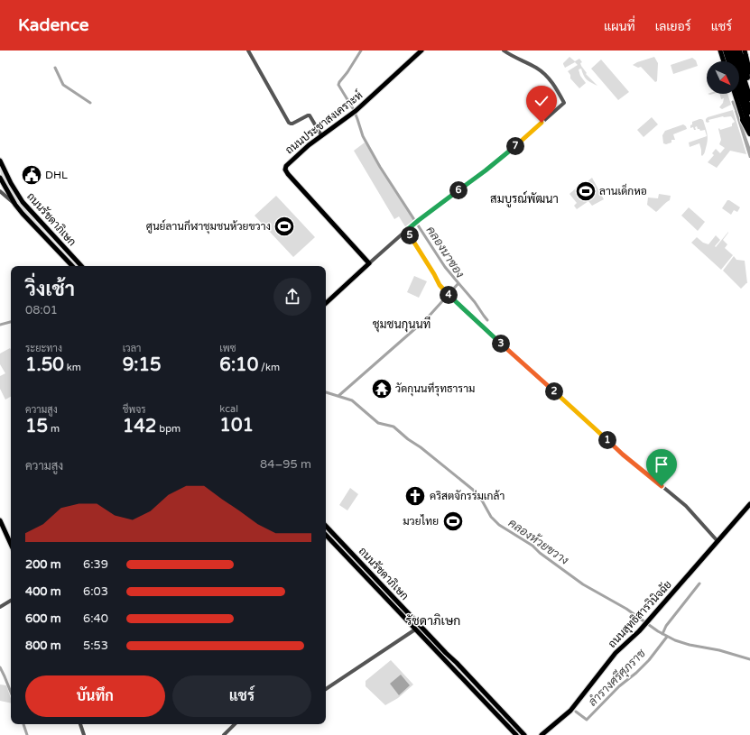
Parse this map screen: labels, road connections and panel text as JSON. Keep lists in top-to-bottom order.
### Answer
{
  "streets": {
    "main road": ["ถนนประชาสงเคราะห์", "ถนนรัชดาภิเษก", "ถนนสุทธิสารวินิจฉัย"]
  },
  "districts": ["สมบูรณ์พัฒนา", "ชุมชนกุนนที", "รัชดาภิเษก"],
  "water": ["คลองนาซอง", "คลองห้วยขวาง", "ลำรางศรีศุภราช"],
  "places": {
    "public building": ["DHL"],
    "sports": ["ลานเด็กหอ", "ศูนย์ลานกีฬาชุมชนห้วยขวาง", "มวยไทย"],
    "temple": ["วัดกุนนทีรุทธาราม"],
    "church": ["คริสตจักรร่มเกล้า"]
  },
  "north": "bottom right",
  "page": {
    "header": "Kadence",
    "nav": ["แผนที่", "เลเยอร์", "แชร์"],
    "pins": [
      "7",
      "6",
      "5",
      "4",
      "3",
      "2",
      "1"
    ],
    "heading": ["วิ่งเช้า", "08:01"],
    "stats": [
      ["ระยะทาง", "1.50 km"],
      ["เวลา", "9:15"],
      ["เพซ", "6:10 /km"],
      ["ความสูง", "15 m"],
      ["ชีพจร", "142 bpm"],
      ["kcal", "101"]
    ],
    "chart": ["ความสูง", "84–95 m"],
    "list": [
      {
        "name": "200 m",
        "note": "6:39"
      },
      {
        "name": "400 m",
        "note": "6:03"
      },
      {
        "name": "600 m",
        "note": "6:40"
      },
      {
        "name": "800 m",
        "note": "5:53"
      }
    ],
    "buttons": ["บันทึก", "แชร์"]
  }
}
